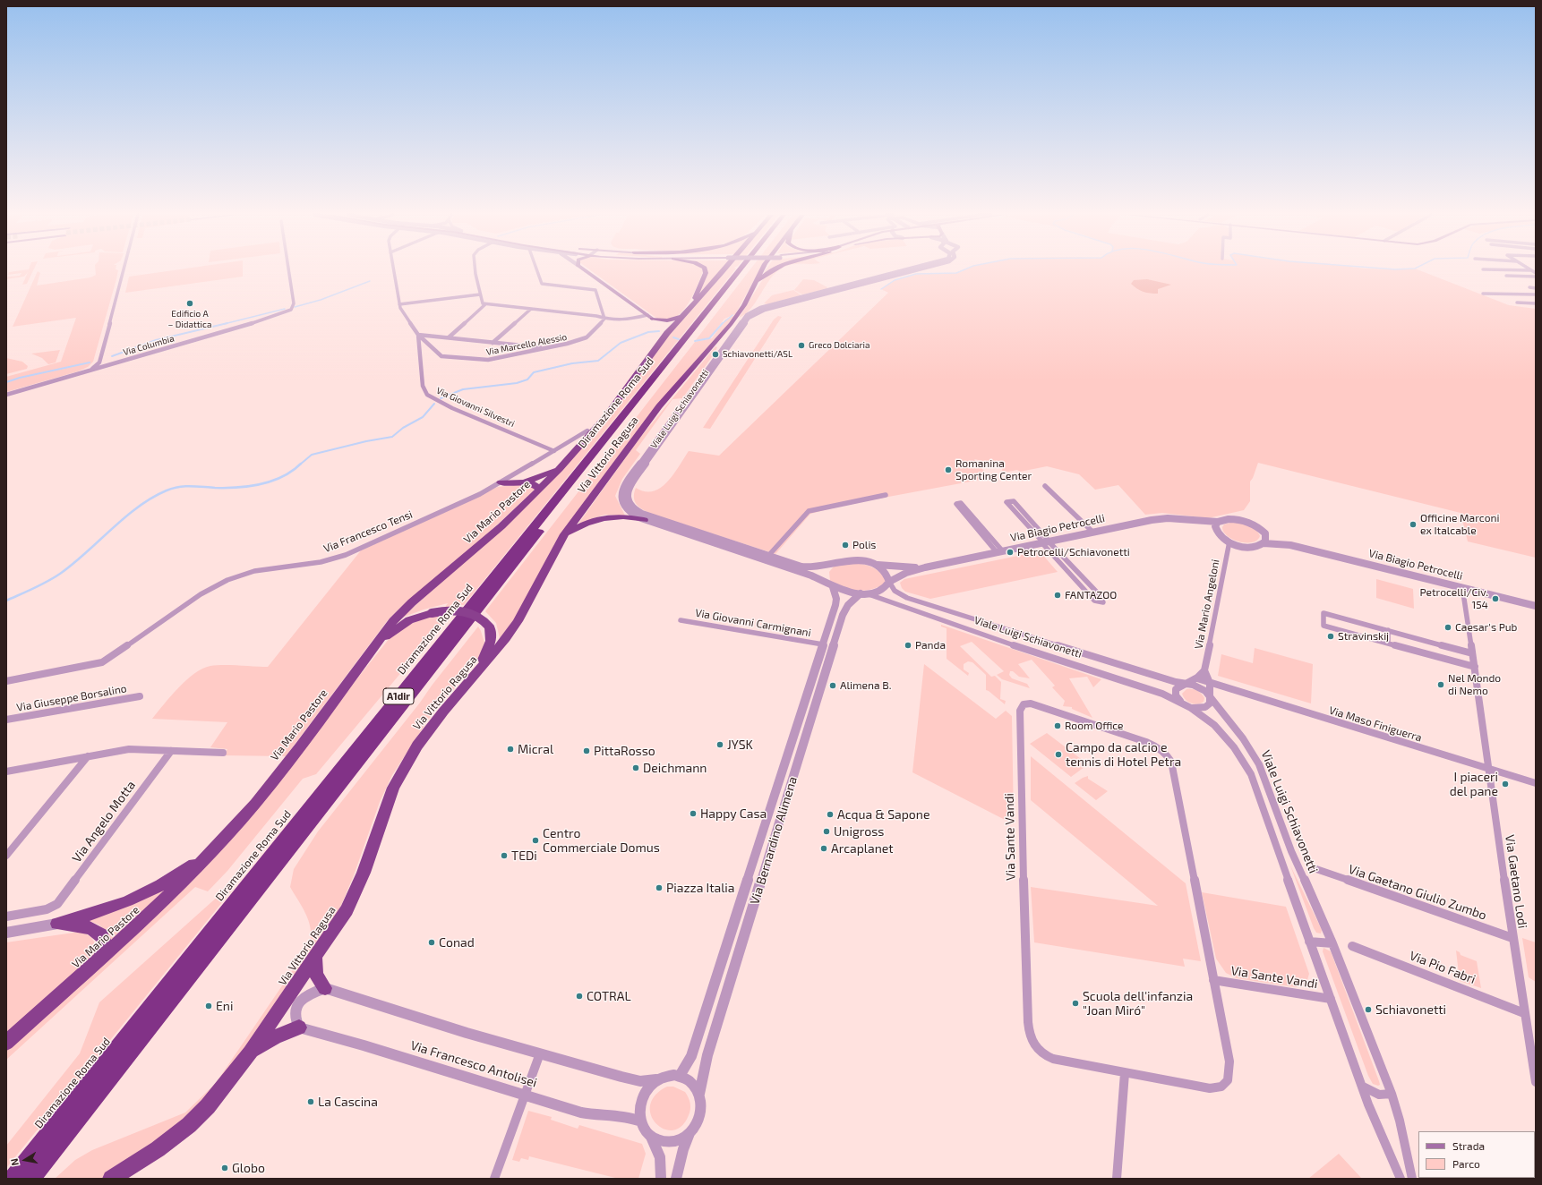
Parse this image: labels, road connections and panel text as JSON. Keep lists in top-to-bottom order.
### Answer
{
  "streets": {
    "highway": [
      "Diramazione Roma Sud",
      "Via Vittorio Ragusa",
      "Via Mario Pastore",
      "A1dir"
    ],
    "street": [
      "Via Marcello Alessio",
      "Via Columbia",
      "Via Giovanni Silvestri",
      "Viale Luigi Schiavonetti",
      "Via Biagio Petrocelli",
      "Via Francesco Tensi",
      "Via Mario Angeloni",
      "Via Giovanni Carmignani",
      "Via Giuseppe Borsalino",
      "Via Maso Finiguerra",
      "Via Angelo Motta",
      "Via Sante Vandi",
      "Via Bernardino Alimena",
      "Via Gaetano Lodi",
      "Via Gaetano Giulio Zumbo",
      "Via Pio Fabri",
      "Via Francesco Antolisei"
    ]
  },
  "crossings": [
    ["Via Marcello Alessio", "Via Giovanni Silvestri"],
    ["Via Giovanni Silvestri", "Via Francesco Tensi"],
    ["Viale Luigi Schiavonetti", "Via Biagio Petrocelli"],
    ["Viale Luigi Schiavonetti", "Via Sante Vandi"],
    ["Viale Luigi Schiavonetti", "Via Bernardino Alimena"],
    ["Via Biagio Petrocelli", "Via Mario Angeloni"],
    ["Via Biagio Petrocelli", "Via Gaetano Lodi"],
    ["Via Giovanni Carmignani", "Via Bernardino Alimena"],
    ["Via Maso Finiguerra", "Via Gaetano Lodi"],
    ["Via Bernardino Alimena", "Via Francesco Antolisei"],
    ["Via Gaetano Lodi", "Via Gaetano Giulio Zumbo"],
    ["Via Gaetano Lodi", "Via Pio Fabri"]
  ],
  "places": [
    "Edificio A – Didattica",
    "Greco Dolciaria",
    "Schiavonetti/ASL",
    "Romanina Sporting Center",
    "Officine Marconi ex Italcable",
    "Polis",
    "Petrocelli/Schiavonetti",
    "FANTAZOO",
    "Petrocelli/Civ. 154",
    "Caesar's Pub",
    "Stravinskij",
    "Panda",
    "Nel Mondo di Nemo",
    "Alimena B.",
    "Room Office",
    "JYSK",
    "Micral",
    "PittaRosso",
    "Campo da calcio e tennis di Hotel Petra",
    "Deichmann",
    "I piaceri del pane",
    "Happy Casa",
    "Acqua & Sapone",
    "Unigross",
    "Centro Commerciale Domus",
    "Arcaplanet",
    "TEDi",
    "Piazza Italia",
    "Conad",
    "COTRAL",
    "Scuola dell'infanzia \"Joan Miró\"",
    "Eni",
    "Schiavonetti",
    "La Cascina",
    "Globo"
  ],
  "legend": ["Strada", "Parco"],
  "north": "left"
}
